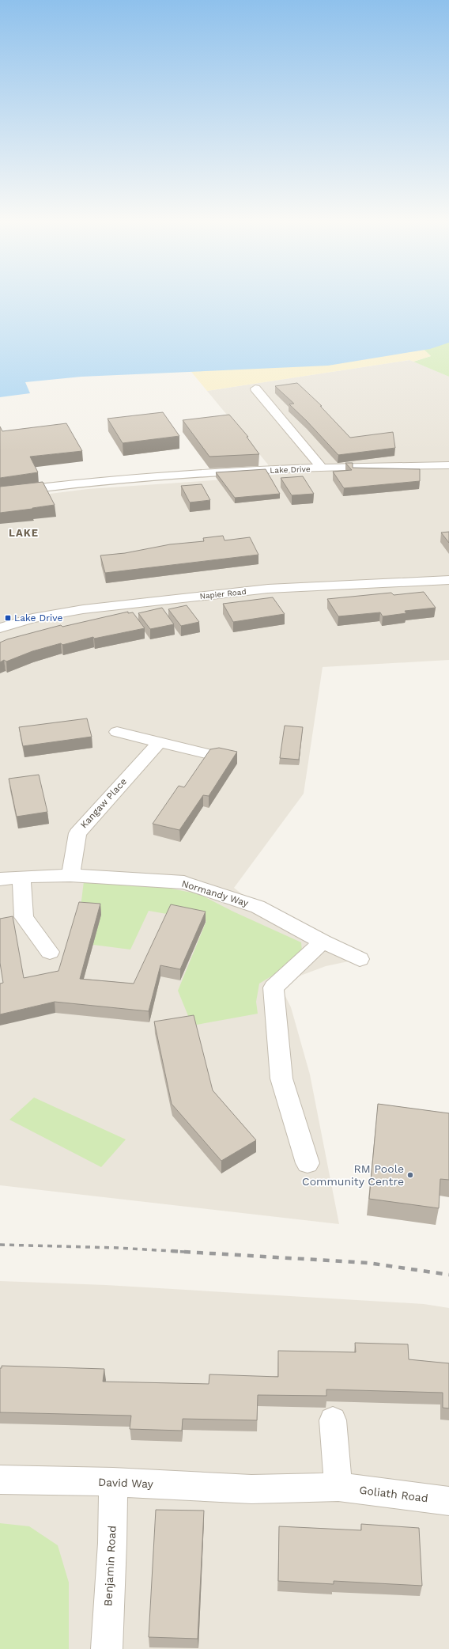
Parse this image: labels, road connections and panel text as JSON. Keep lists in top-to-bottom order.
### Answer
{
  "streets": {
    "street": [
      "Lake Drive",
      "Napier Road",
      "Kangaw Place",
      "Normandy Way",
      "David Way",
      "Goliath Road",
      "Benjamin Road"
    ]
  },
  "crossings": [
    ["Kangaw Place", "Normandy Way"],
    ["David Way", "Goliath Road"],
    ["David Way", "Benjamin Road"]
  ],
  "districts": ["LAKE"],
  "places": {
    "transit": ["Lake Drive"],
    "other": ["RM Poole Community Centre"]
  }
}
